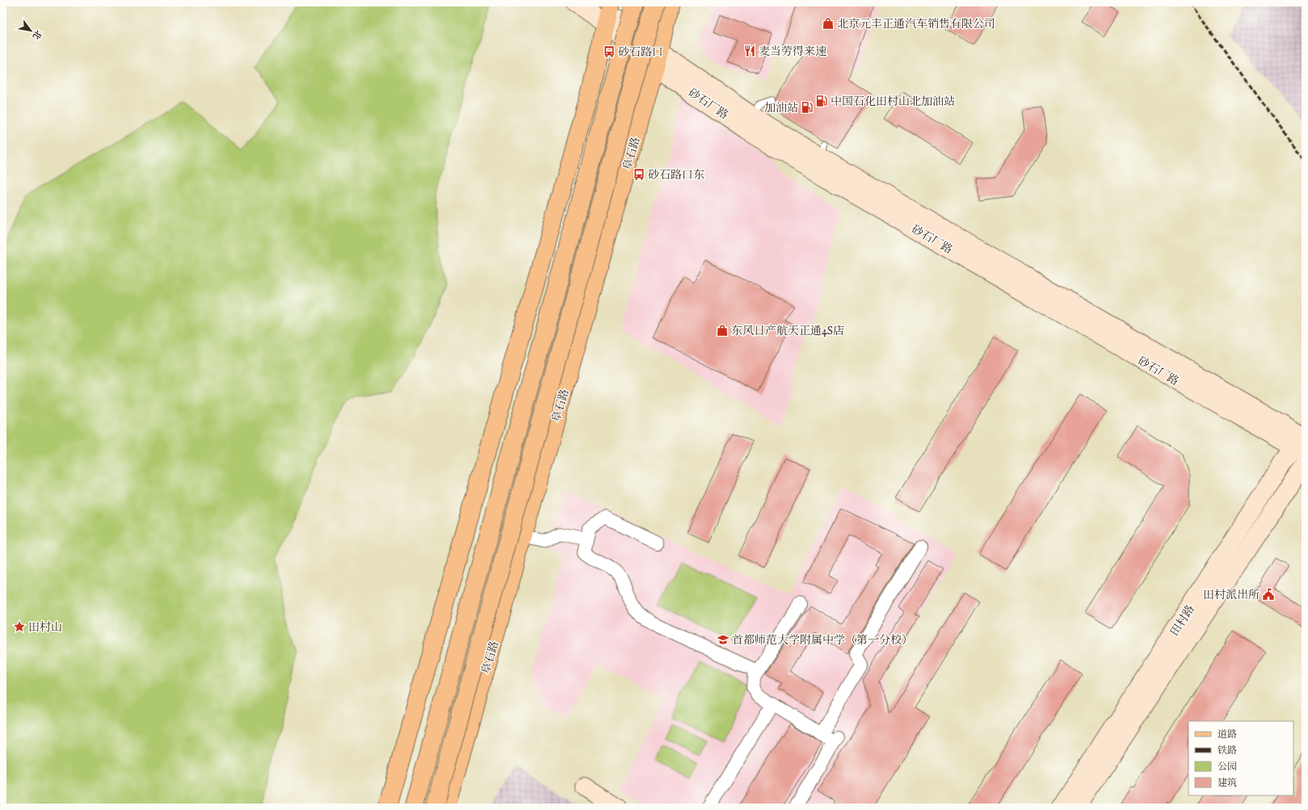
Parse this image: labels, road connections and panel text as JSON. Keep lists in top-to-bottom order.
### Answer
{
  "streets": {
    "main road": ["阜石路"],
    "street": ["砂石厂路", "田村路"]
  },
  "crossings": [
    ["砂石厂路", "阜石路"],
    ["砂石厂路", "田村路"]
  ],
  "places": {
    "shop": ["北京元丰正通汽车销售有限公司", "东风日产航天正通4S店"],
    "restaurant": ["麦当劳得来速"],
    "bus stop": ["砂石路口", "砂石路口东"],
    "fuel station": ["中国石化田村山北加油站", "加油站"],
    "public building": ["田村派出所"],
    "place": ["田村山"],
    "school or university": ["首都师范大学附属中学（第一分校）"]
  },
  "legend": [
    "道路",
    "铁路",
    "公园",
    "建筑"
  ],
  "north": "bottom right"
}
